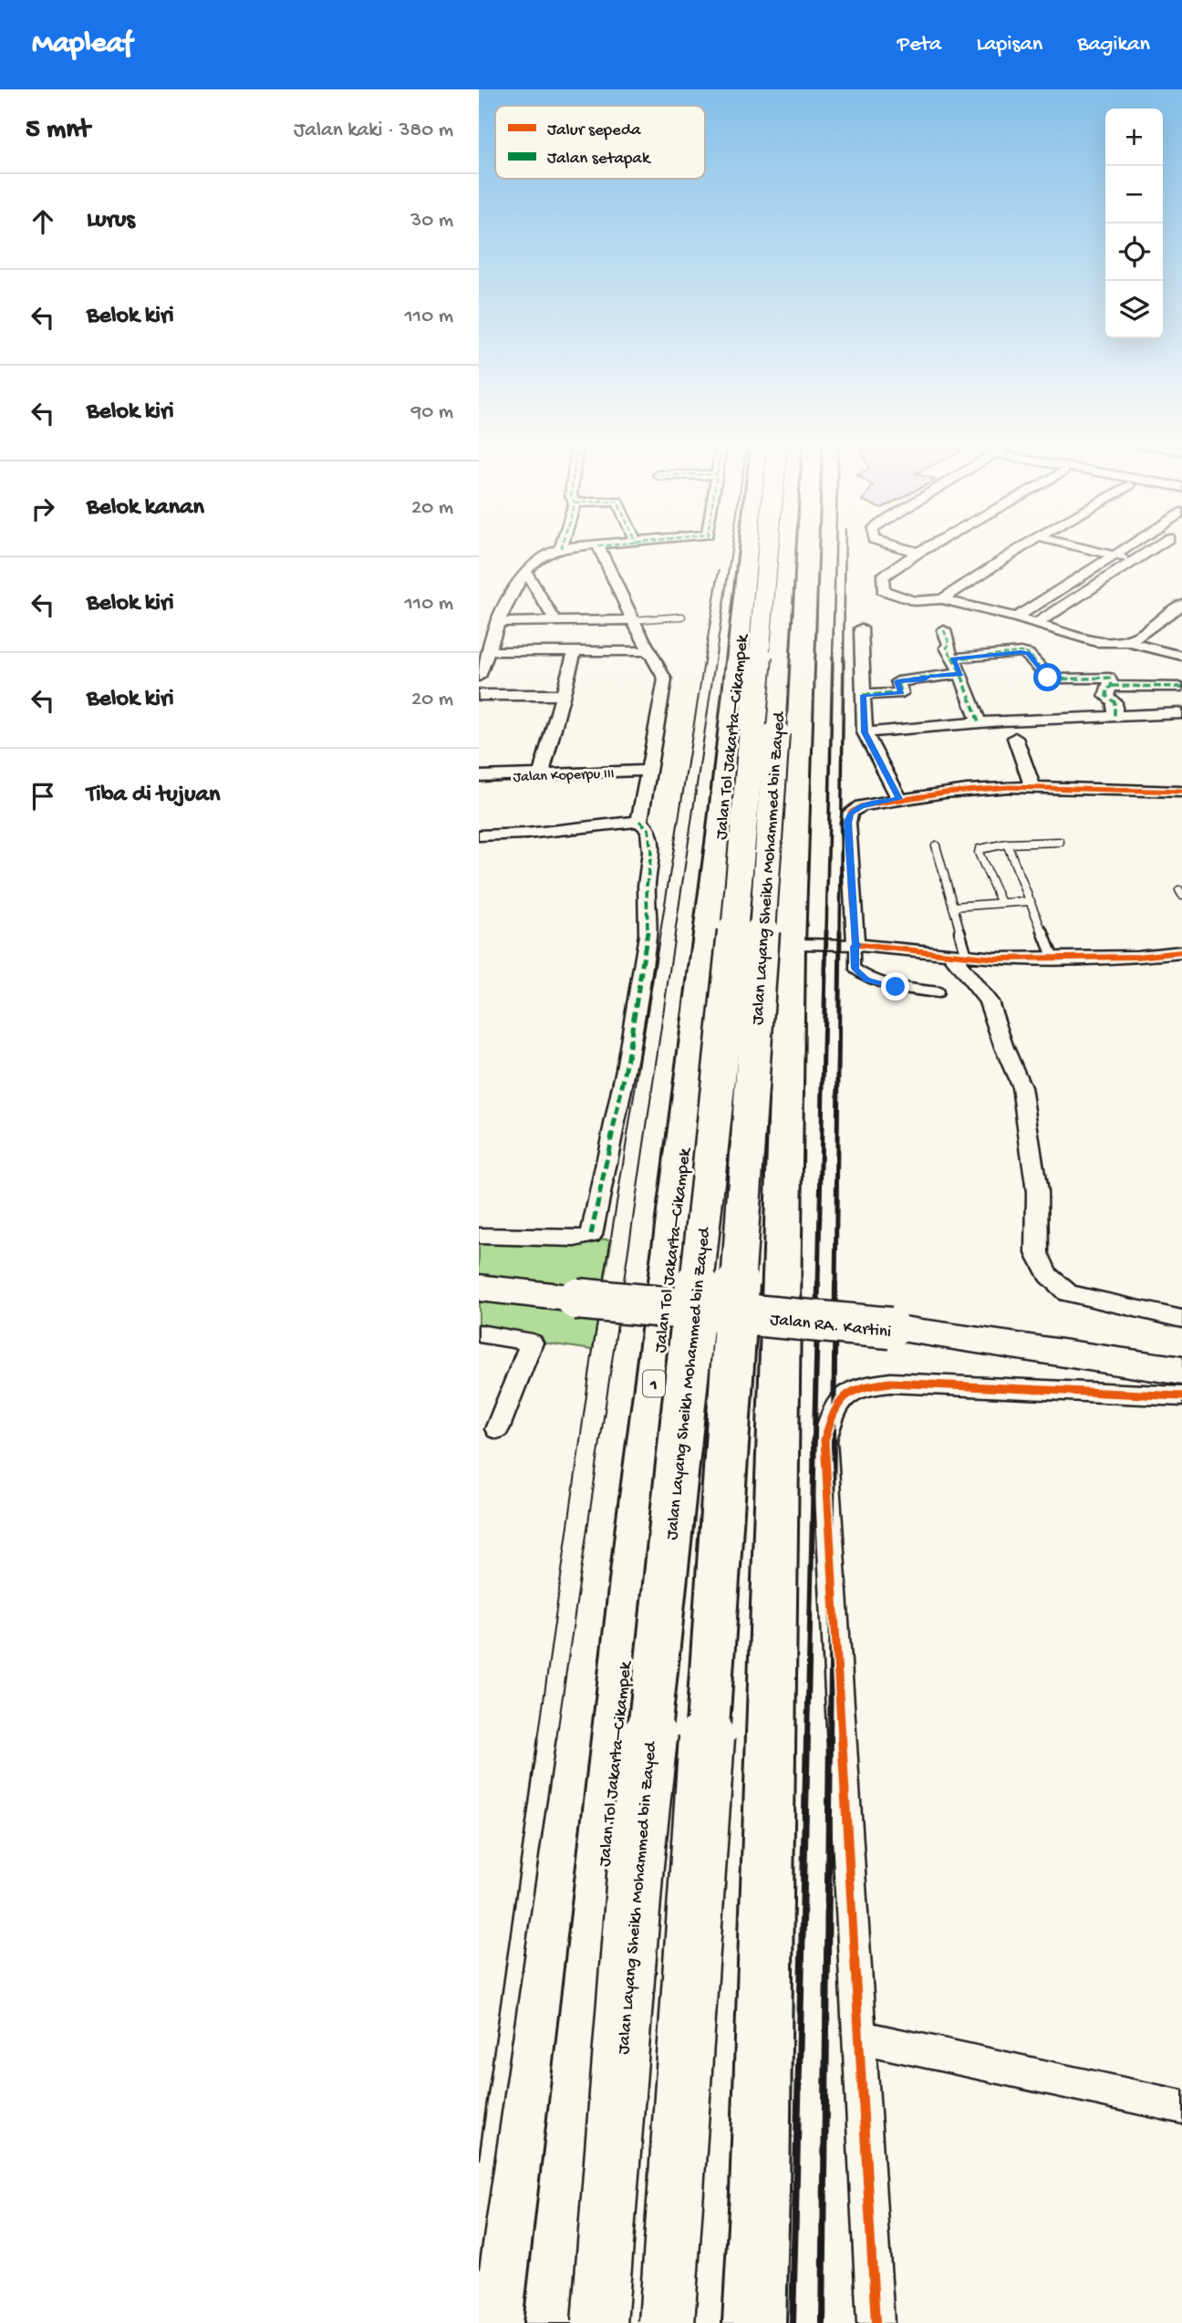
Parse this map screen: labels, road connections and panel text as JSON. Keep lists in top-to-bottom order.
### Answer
{
  "streets": {
    "highway": ["Jalan Tol Jakarta–Cikampek", "Jalan Layang Sheikh Mohammed bin Zayed", "1"],
    "main road": ["Jalan RA. Kartini"],
    "street": ["Jalan Koperpu III"]
  },
  "legend": ["Jalur sepeda", "Jalan setapak"],
  "page": {
    "header": "Mapleaf",
    "nav": ["Peta", "Lapisan", "Bagikan"],
    "heading": ["5 mnt", "Jalan kaki · 380 m"],
    "map_buttons": ["+", "−"],
    "list": [
      ["Lurus", "30 m"],
      ["Belok kiri", "110 m"],
      ["Belok kiri", "90 m"],
      ["Belok kanan", "20 m"],
      ["Belok kiri", "110 m"],
      ["Belok kiri", "20 m"],
      "Tiba di tujuan"
    ]
  }
}
